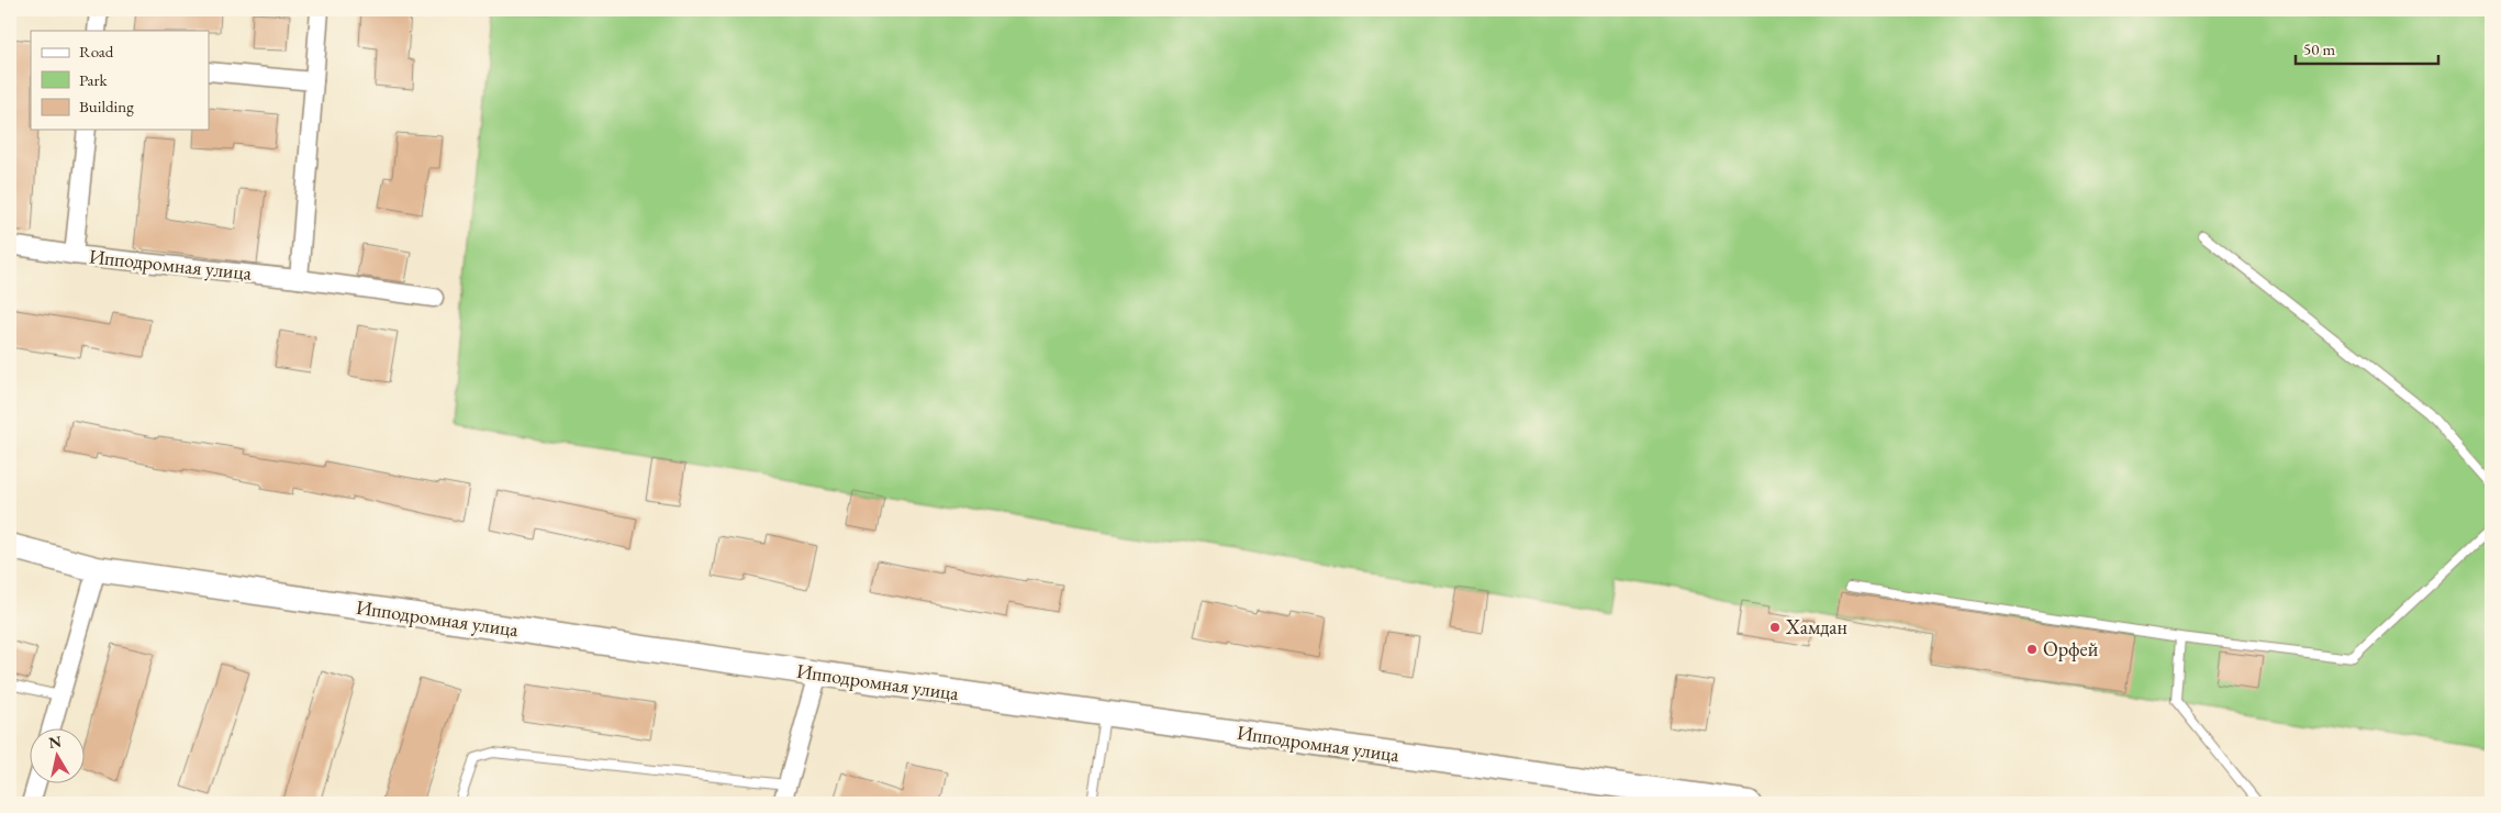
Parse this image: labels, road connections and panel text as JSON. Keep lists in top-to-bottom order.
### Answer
{
  "streets": {
    "main road": ["Ипподромная улица"]
  },
  "places": ["Хамдан", "Орфей"],
  "legend": ["Road", "Park", "Building"],
  "scale_bar": "50 m",
  "north": "top"
}
